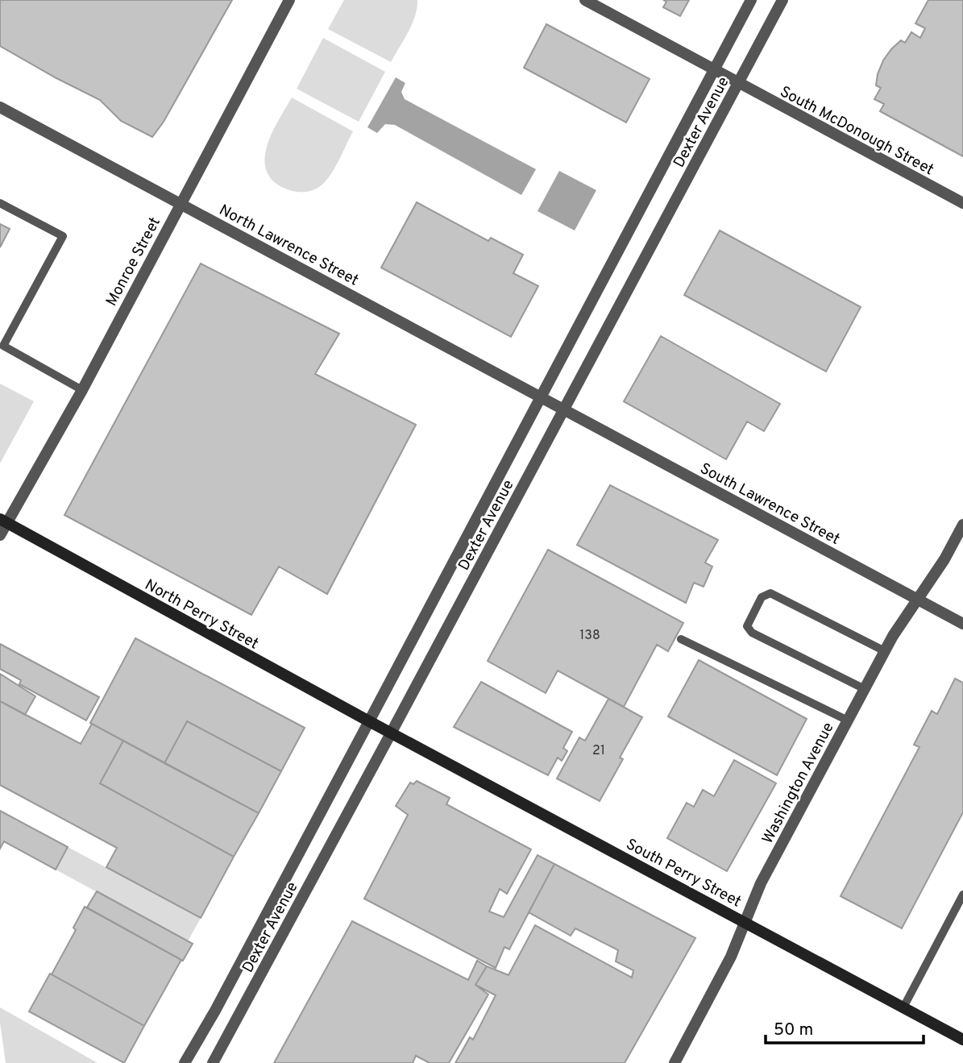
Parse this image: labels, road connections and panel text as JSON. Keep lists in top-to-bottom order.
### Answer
{
  "streets": {
    "main road": ["North Perry Street", "South Perry Street"],
    "street": [
      "Dexter Avenue",
      "South McDonough Street",
      "North Lawrence Street",
      "Monroe Street",
      "South Lawrence Street",
      "Washington Avenue"
    ]
  },
  "crossings": [
    ["Dexter Avenue", "South McDonough Street"],
    ["Dexter Avenue", "North Lawrence Street"],
    ["Dexter Avenue", "South Lawrence Street"],
    ["Dexter Avenue", "North Perry Street"],
    ["Dexter Avenue", "South Perry Street"],
    ["North Lawrence Street", "Monroe Street"],
    ["North Lawrence Street", "South Lawrence Street"],
    ["Monroe Street", "North Perry Street"],
    ["South Lawrence Street", "Washington Avenue"],
    ["North Perry Street", "South Perry Street"],
    ["Washington Avenue", "South Perry Street"]
  ],
  "house_numbers": ["138", "21"],
  "scale_bar": "50 m"
}
